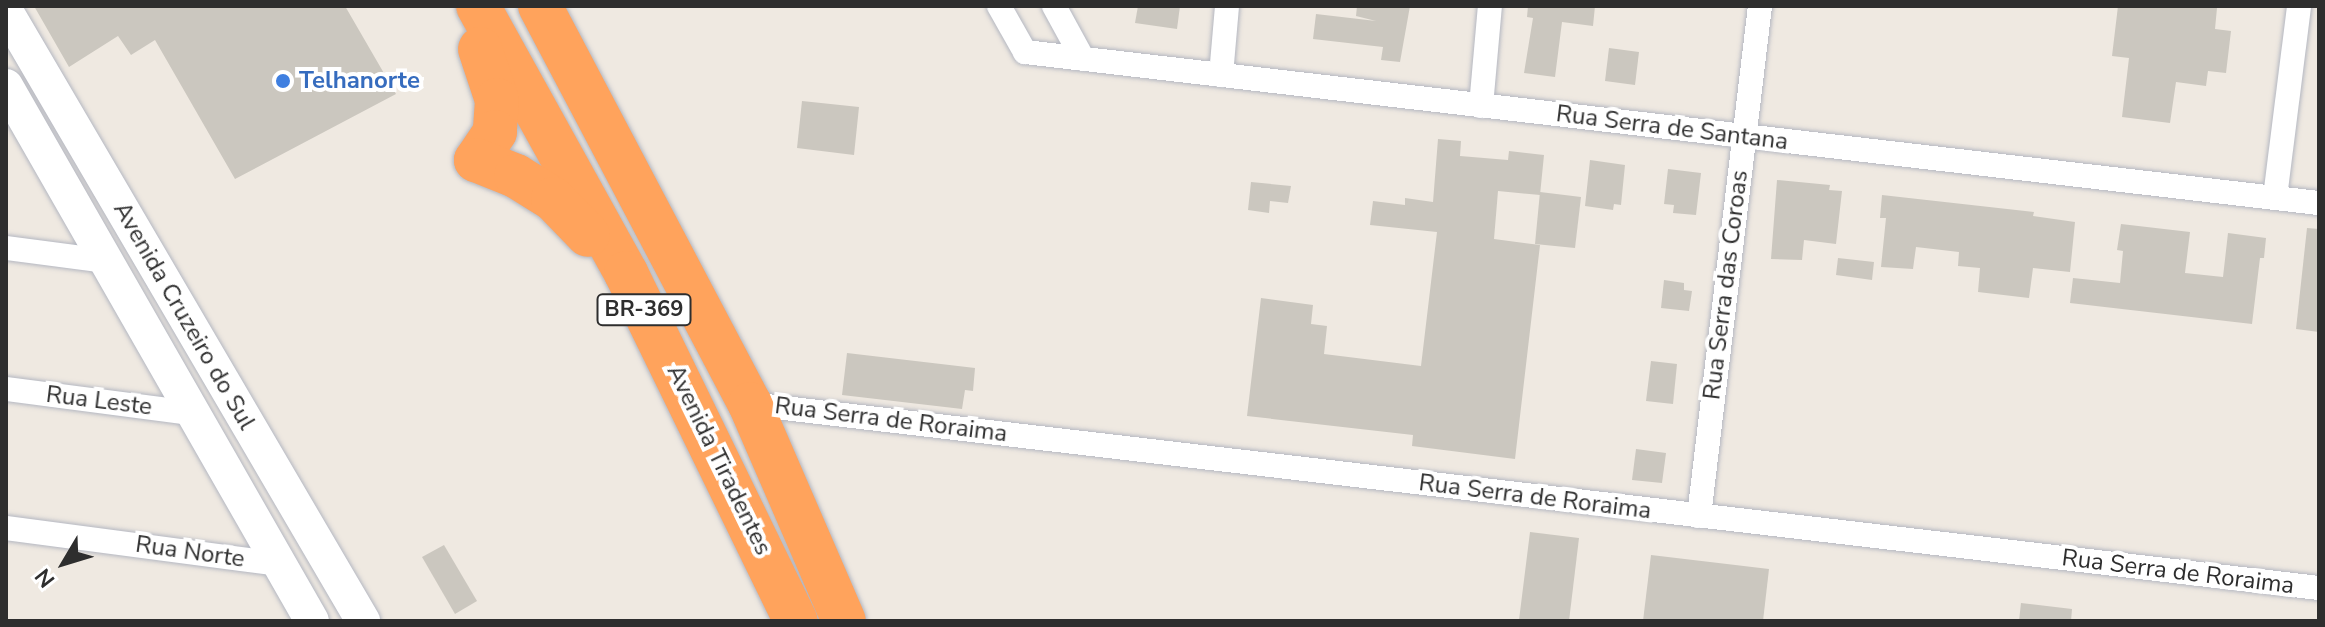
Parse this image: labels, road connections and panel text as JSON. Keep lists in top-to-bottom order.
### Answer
{
  "streets": {
    "highway": ["BR-369", "Avenida Tiradentes"],
    "street": [
      "Rua Serra de Santana",
      "Rua Serra das Coroas",
      "Avenida Cruzeiro do Sul",
      "Rua Leste",
      "Rua Serra de Roraima",
      "Rua Norte"
    ]
  },
  "crossings": [
    ["Rua Serra de Santana", "Rua Serra das Coroas"],
    ["Rua Serra das Coroas", "Rua Serra de Roraima"],
    ["Avenida Cruzeiro do Sul", "Rua Leste"],
    ["Avenida Cruzeiro do Sul", "Rua Norte"],
    ["Rua Serra de Roraima", "Avenida Tiradentes"]
  ],
  "places": ["Telhanorte"],
  "north": "bottom left"
}
